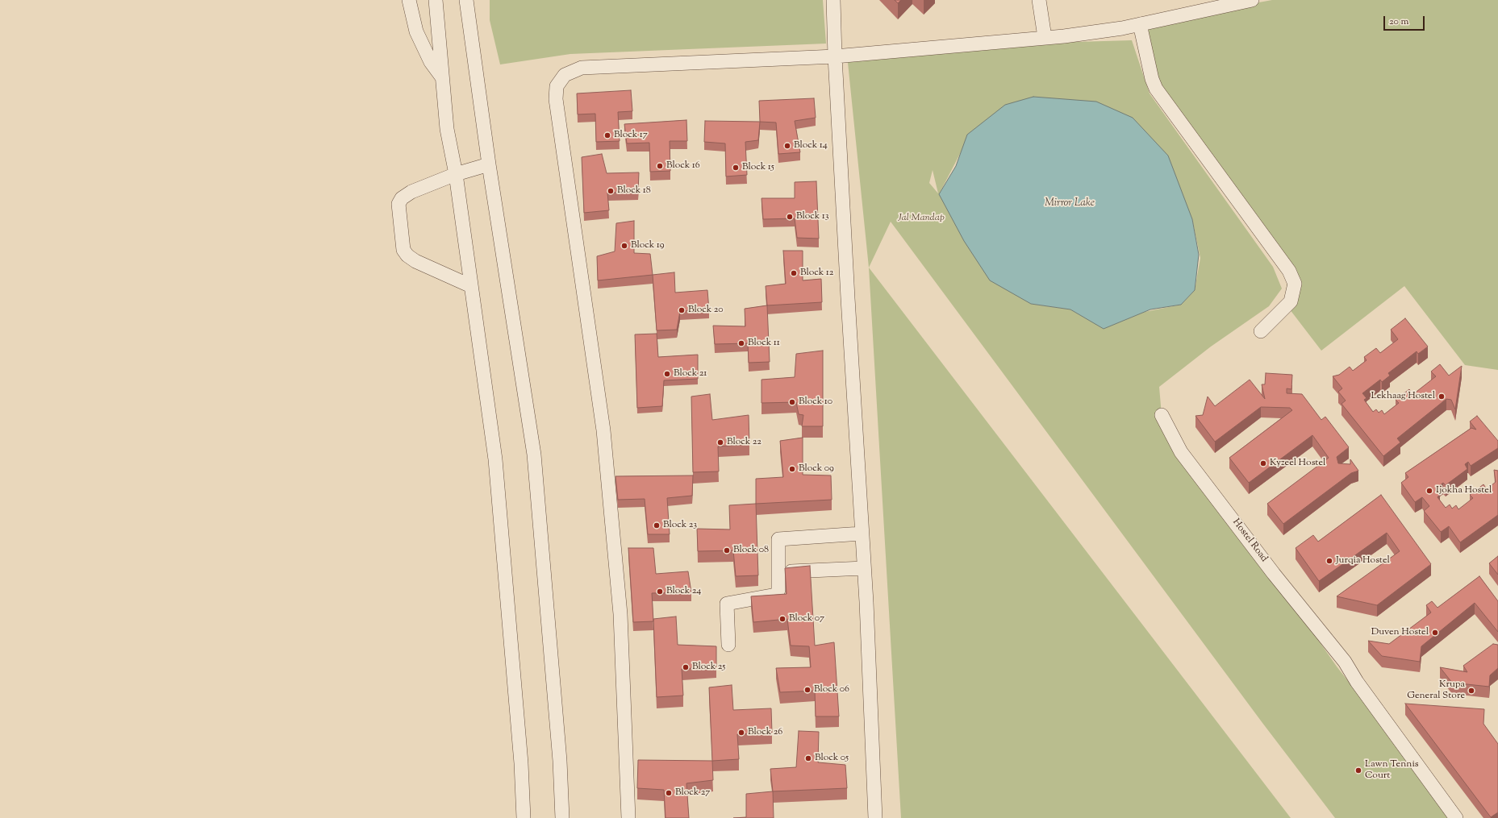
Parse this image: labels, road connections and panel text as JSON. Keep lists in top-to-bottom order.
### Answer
{
  "streets": {
    "street": ["Hostel Road"]
  },
  "water": ["Mirror Lake"],
  "parks": ["Jal Mandap"],
  "places": [
    "Block 17",
    "Block 14",
    "Block 16",
    "Block 15",
    "Block 18",
    "Block 13",
    "Block 19",
    "Block 12",
    "Block 20",
    "Block 11",
    "Block 21",
    "Lekhaag Hostel",
    "Block 10",
    "Block 22",
    "Kyzeel Hostel",
    "Block 09",
    "Ijokha Hostel",
    "Block 23",
    "Block 08",
    "Jurqia Hostel",
    "Block 24",
    "Block 07",
    "Duven Hostel",
    "Block 25",
    "Block 06",
    "Krupa General Store",
    "Block 26",
    "Block 05",
    "Lawn Tennis Court",
    "Block 27"
  ],
  "scale_bar": "20 m"
}
